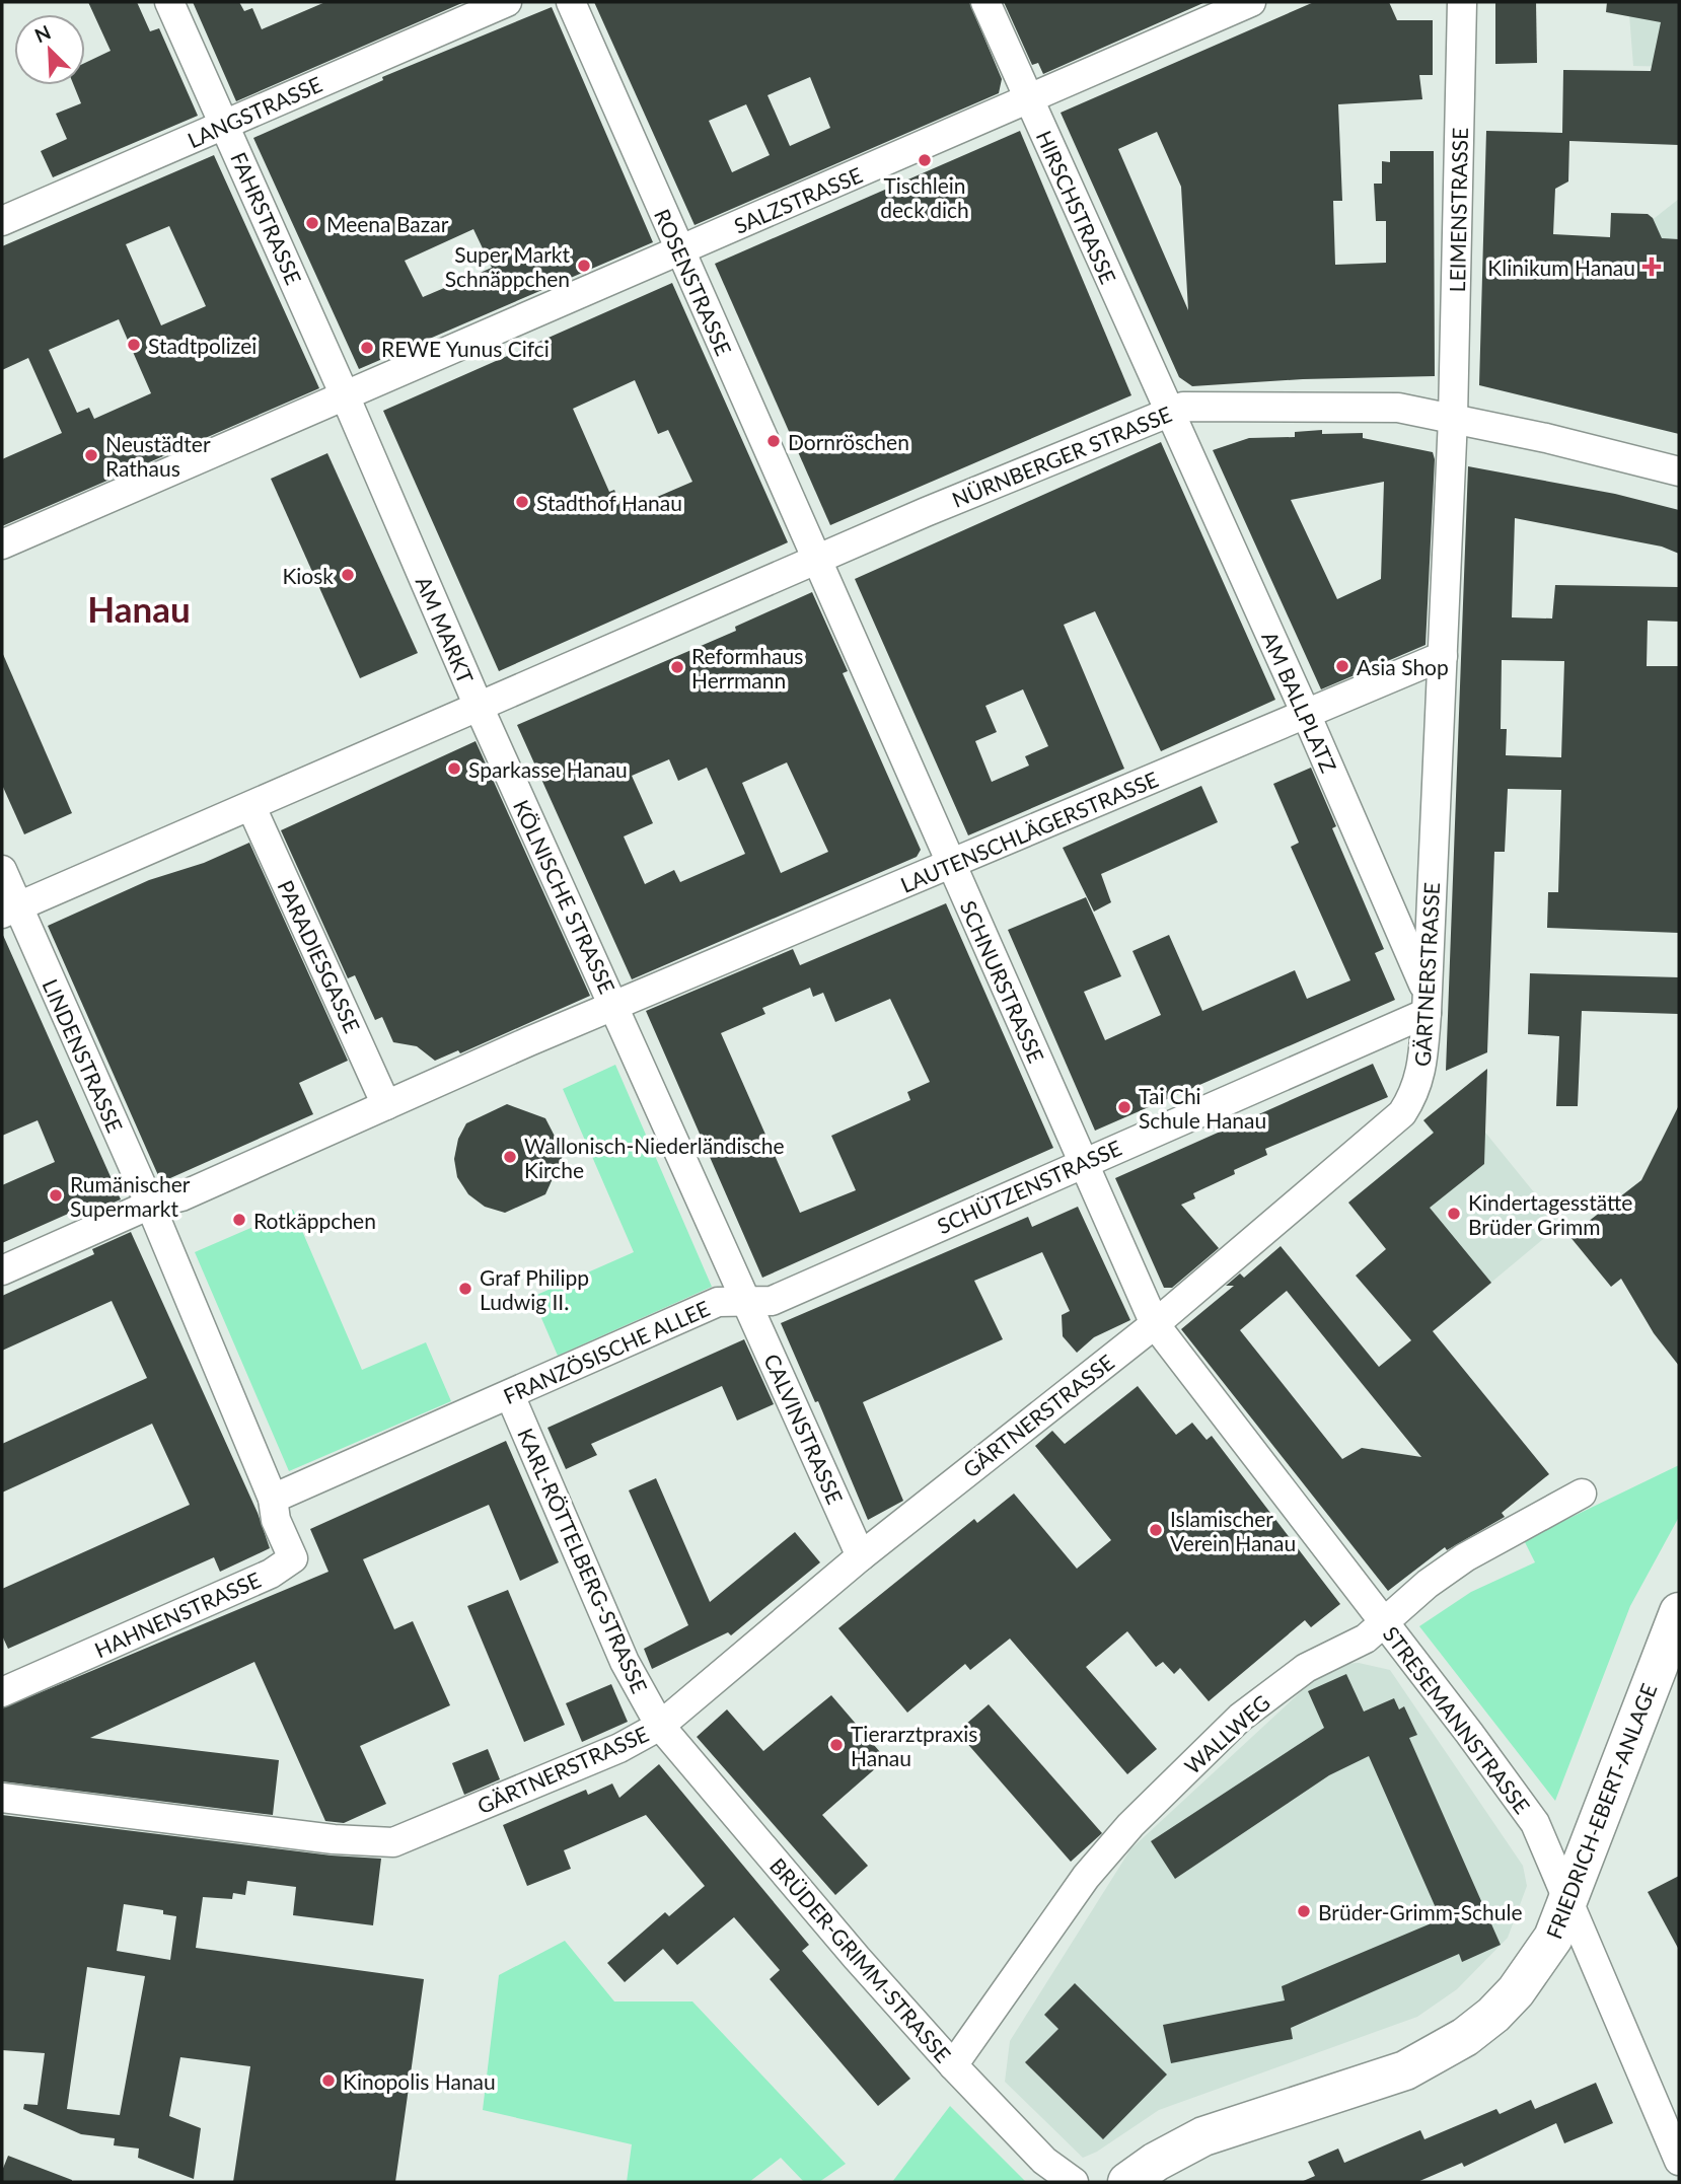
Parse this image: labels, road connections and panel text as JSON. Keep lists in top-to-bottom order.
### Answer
{
  "streets": {
    "main road": ["FRIEDRICH-EBERT-ANLAGE"],
    "street": [
      "LANGSTRASSE",
      "SALZSTRASSE",
      "HIRSCHSTRASSE",
      "LEIMENSTRASSE",
      "FAHRSTRASSE",
      "ROSENSTRASSE",
      "NÜRNBERGER STRASSE",
      "AM MARKT",
      "AM BALLPLATZ",
      "LAUTENSCHLÄGERSTRASSE",
      "KÖLNISCHE STRASSE",
      "PARADIESGASSE",
      "GÄRTNERSTRASSE",
      "SCHNURSTRASSE",
      "LINDENSTRASSE",
      "SCHÜTZENSTRASSE",
      "FRANZÖSISCHE ALLEE",
      "CALVINSTRASSE",
      "KARL-RÖTTELBERG-STRASSE",
      "HAHNENSTRASSE",
      "STRESEMANNSTRASSE",
      "WALLWEG",
      "BRÜDER-GRIMM-STRASSE"
    ]
  },
  "crossings": [
    ["LANGSTRASSE", "FAHRSTRASSE"],
    ["SALZSTRASSE", "HIRSCHSTRASSE"],
    ["SALZSTRASSE", "FAHRSTRASSE"],
    ["SALZSTRASSE", "ROSENSTRASSE"],
    ["SALZSTRASSE", "AM MARKT"],
    ["HIRSCHSTRASSE", "NÜRNBERGER STRASSE"],
    ["HIRSCHSTRASSE", "AM BALLPLATZ"],
    ["LEIMENSTRASSE", "NÜRNBERGER STRASSE"],
    ["LEIMENSTRASSE", "GÄRTNERSTRASSE"],
    ["FAHRSTRASSE", "AM MARKT"],
    ["ROSENSTRASSE", "NÜRNBERGER STRASSE"],
    ["ROSENSTRASSE", "SCHNURSTRASSE"],
    ["NÜRNBERGER STRASSE", "AM MARKT"],
    ["NÜRNBERGER STRASSE", "AM BALLPLATZ"],
    ["NÜRNBERGER STRASSE", "KÖLNISCHE STRASSE"],
    ["NÜRNBERGER STRASSE", "GÄRTNERSTRASSE"],
    ["NÜRNBERGER STRASSE", "SCHNURSTRASSE"],
    ["AM MARKT", "KÖLNISCHE STRASSE"],
    ["AM MARKT", "PARADIESGASSE"],
    ["AM MARKT", "LINDENSTRASSE"],
    ["AM BALLPLATZ", "LAUTENSCHLÄGERSTRASSE"],
    ["AM BALLPLATZ", "GÄRTNERSTRASSE"],
    ["AM BALLPLATZ", "SCHÜTZENSTRASSE"],
    ["LAUTENSCHLÄGERSTRASSE", "KÖLNISCHE STRASSE"],
    ["LAUTENSCHLÄGERSTRASSE", "GÄRTNERSTRASSE"],
    ["LAUTENSCHLÄGERSTRASSE", "SCHNURSTRASSE"],
    ["GÄRTNERSTRASSE", "SCHNURSTRASSE"],
    ["GÄRTNERSTRASSE", "SCHÜTZENSTRASSE"],
    ["GÄRTNERSTRASSE", "CALVINSTRASSE"],
    ["GÄRTNERSTRASSE", "KARL-RÖTTELBERG-STRASSE"],
    ["GÄRTNERSTRASSE", "STRESEMANNSTRASSE"],
    ["GÄRTNERSTRASSE", "BRÜDER-GRIMM-STRASSE"],
    ["SCHNURSTRASSE", "SCHÜTZENSTRASSE"],
    ["SCHNURSTRASSE", "STRESEMANNSTRASSE"],
    ["SCHÜTZENSTRASSE", "FRANZÖSISCHE ALLEE"],
    ["SCHÜTZENSTRASSE", "CALVINSTRASSE"],
    ["FRANZÖSISCHE ALLEE", "CALVINSTRASSE"],
    ["FRANZÖSISCHE ALLEE", "KARL-RÖTTELBERG-STRASSE"],
    ["FRANZÖSISCHE ALLEE", "HAHNENSTRASSE"],
    ["KARL-RÖTTELBERG-STRASSE", "BRÜDER-GRIMM-STRASSE"],
    ["STRESEMANNSTRASSE", "WALLWEG"],
    ["STRESEMANNSTRASSE", "FRIEDRICH-EBERT-ANLAGE"],
    ["WALLWEG", "BRÜDER-GRIMM-STRASSE"]
  ],
  "districts": ["Hanau"],
  "places": {
    "other": [
      "Tischlein deck dich",
      "Meena Bazar",
      "Super Markt Schnäppchen",
      "Stadtpolizei",
      "REWE Yunus Cifci",
      "Dornröschen",
      "Neustädter Rathaus",
      "Stadthof Hanau",
      "Kiosk",
      "Asia Shop",
      "Reformhaus Herrmann",
      "Sparkasse Hanau",
      "Tai Chi Schule Hanau",
      "Wallonisch-Niederländische Kirche",
      "Rumänischer Supermarkt",
      "Kindertagesstätte Brüder Grimm",
      "Rotkäppchen",
      "Graf Philipp Ludwig II.",
      "Islamischer Verein Hanau",
      "Tierarztpraxis Hanau",
      "Brüder-Grimm-Schule",
      "Kinopolis Hanau"
    ],
    "health": ["Klinikum Hanau"]
  },
  "north": "top left"
}
